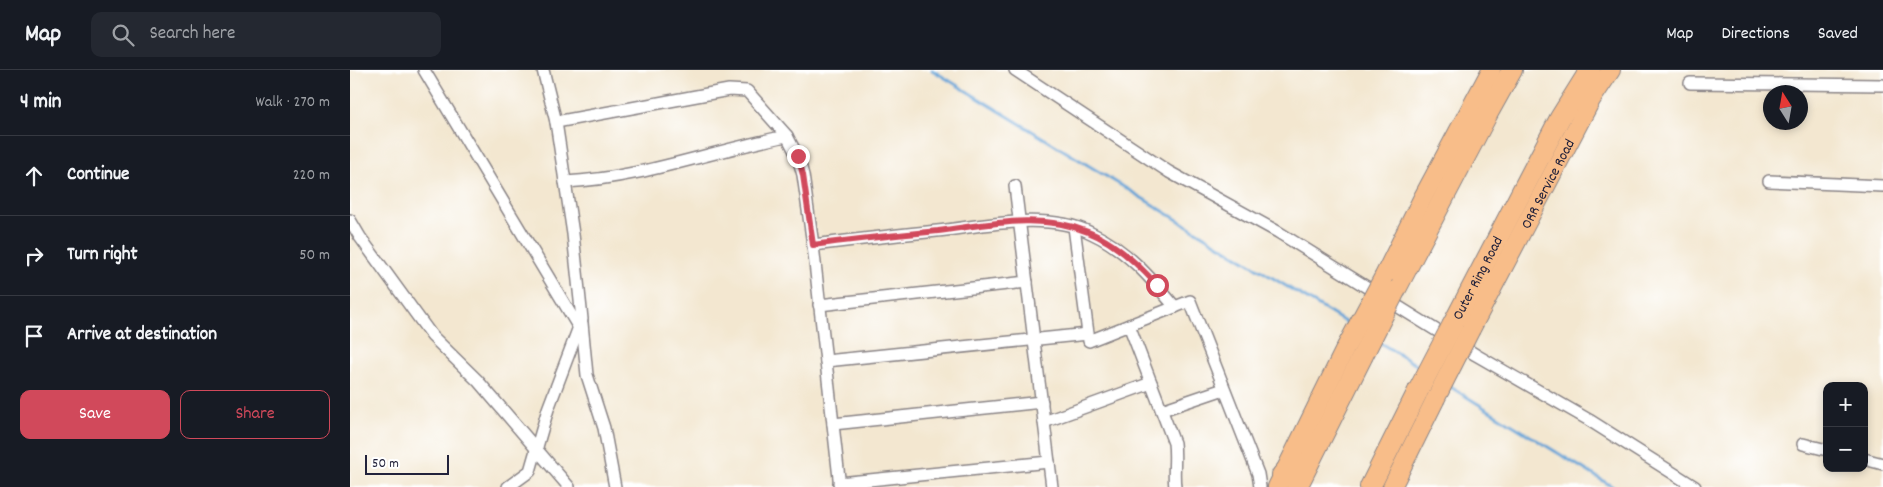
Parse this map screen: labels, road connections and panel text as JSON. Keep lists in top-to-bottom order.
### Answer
{
  "streets": {
    "highway": ["Outer Ring Road"],
    "main road": ["ORR Service Road"]
  },
  "crossings": [
    ["ORR Service Road", "Outer Ring Road"]
  ],
  "scale_bar": "50 m",
  "north": "top",
  "page": {
    "header": "Map",
    "search": "Search here",
    "nav": ["Map", "Directions", "Saved"],
    "heading": ["4 min", "Walk · 270 m"],
    "list": [
      ["Continue", "220 m"],
      ["Turn right", "50 m"],
      "Arrive at destination"
    ],
    "buttons": ["Save", "Share"],
    "map_buttons": ["+", "−"],
    "scale": "50 m"
  }
}
